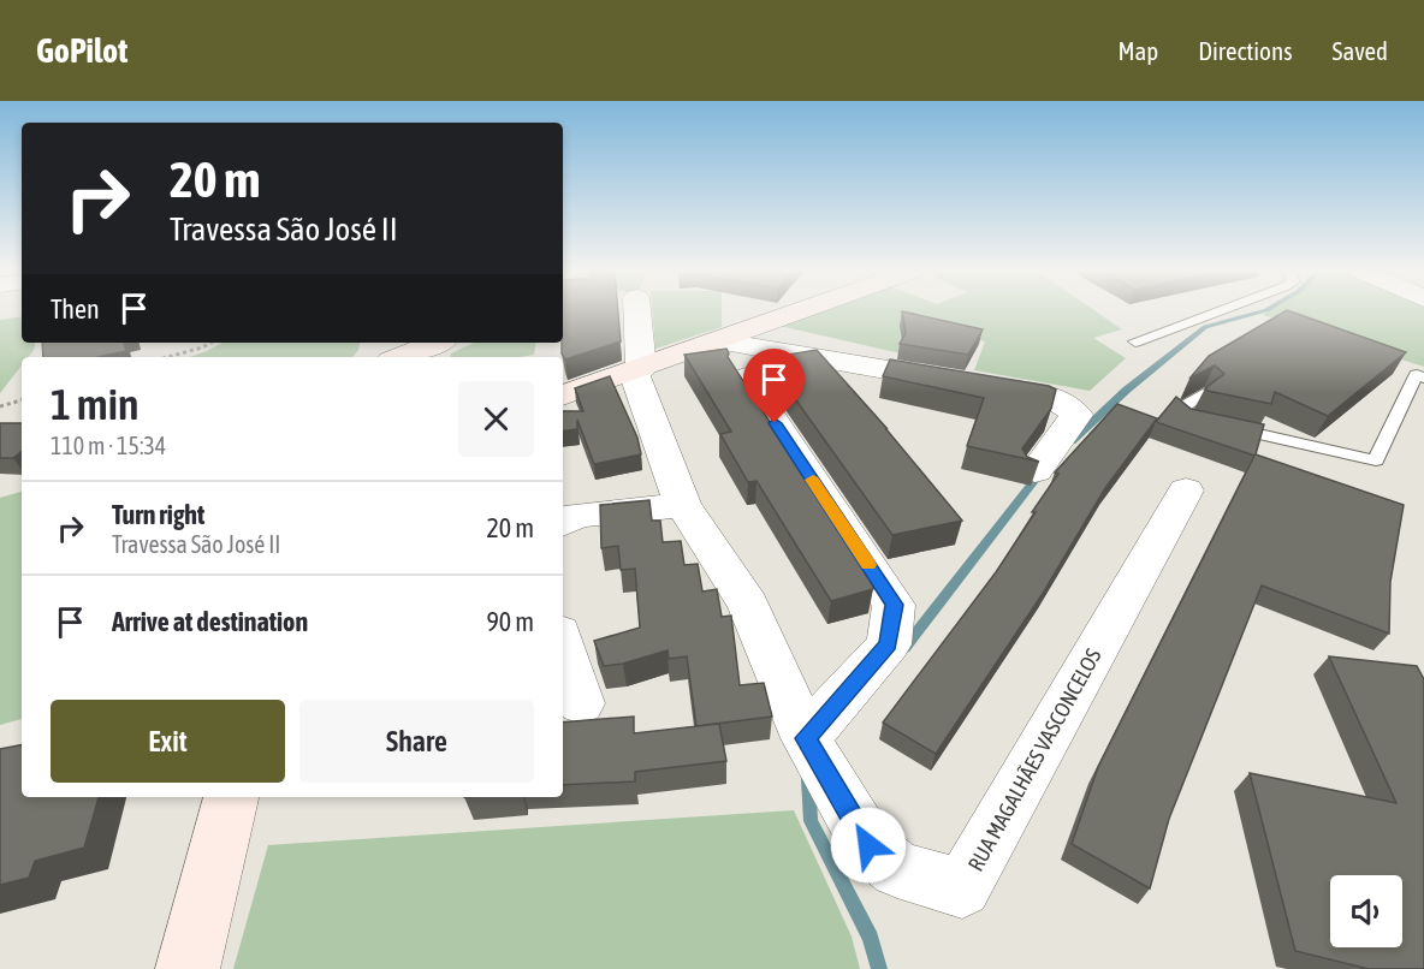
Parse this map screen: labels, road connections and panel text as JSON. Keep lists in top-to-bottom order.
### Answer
{
  "streets": {
    "street": ["RUA MAGALHÃES VASCONCELOS"]
  },
  "page": {
    "header": "GoPilot",
    "nav": ["Map", "Directions", "Saved"],
    "turn": ["20 m", "Travessa São José II"],
    "then": "Then",
    "heading": ["1 min", "110 m · 15:34"],
    "list": [
      {
        "name": "Turn right",
        "note": "Travessa São José II",
        "value": "20 m"
      },
      {
        "name": "Arrive at destination",
        "value": "90 m"
      }
    ],
    "buttons": ["Exit", "Share"]
  }
}
